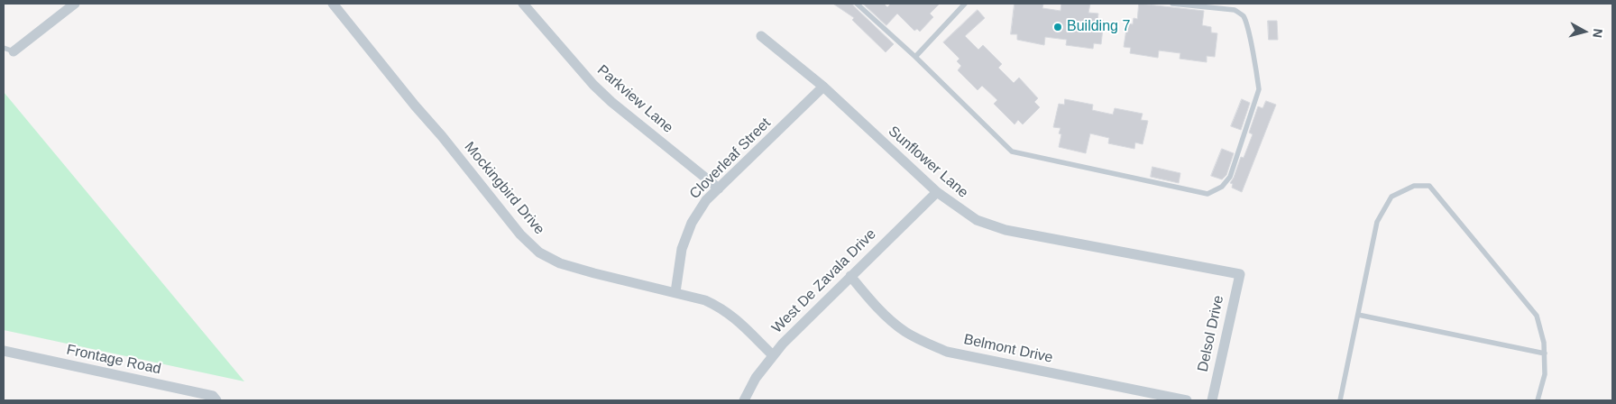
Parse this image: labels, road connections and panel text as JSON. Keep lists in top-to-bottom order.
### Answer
{
  "streets": {
    "street": [
      "Parkview Lane",
      "Cloverleaf Street",
      "Sunflower Lane",
      "Mockingbird Drive",
      "West De Zavala Drive",
      "Delsol Drive",
      "Belmont Drive",
      "Frontage Road"
    ]
  },
  "crossings": [
    ["Parkview Lane", "Cloverleaf Street"],
    ["Cloverleaf Street", "Sunflower Lane"],
    ["Cloverleaf Street", "Mockingbird Drive"],
    ["Sunflower Lane", "West De Zavala Drive"],
    ["Sunflower Lane", "Delsol Drive"],
    ["Mockingbird Drive", "West De Zavala Drive"],
    ["West De Zavala Drive", "Belmont Drive"]
  ],
  "places": ["Building 7"],
  "north": "right"
}
